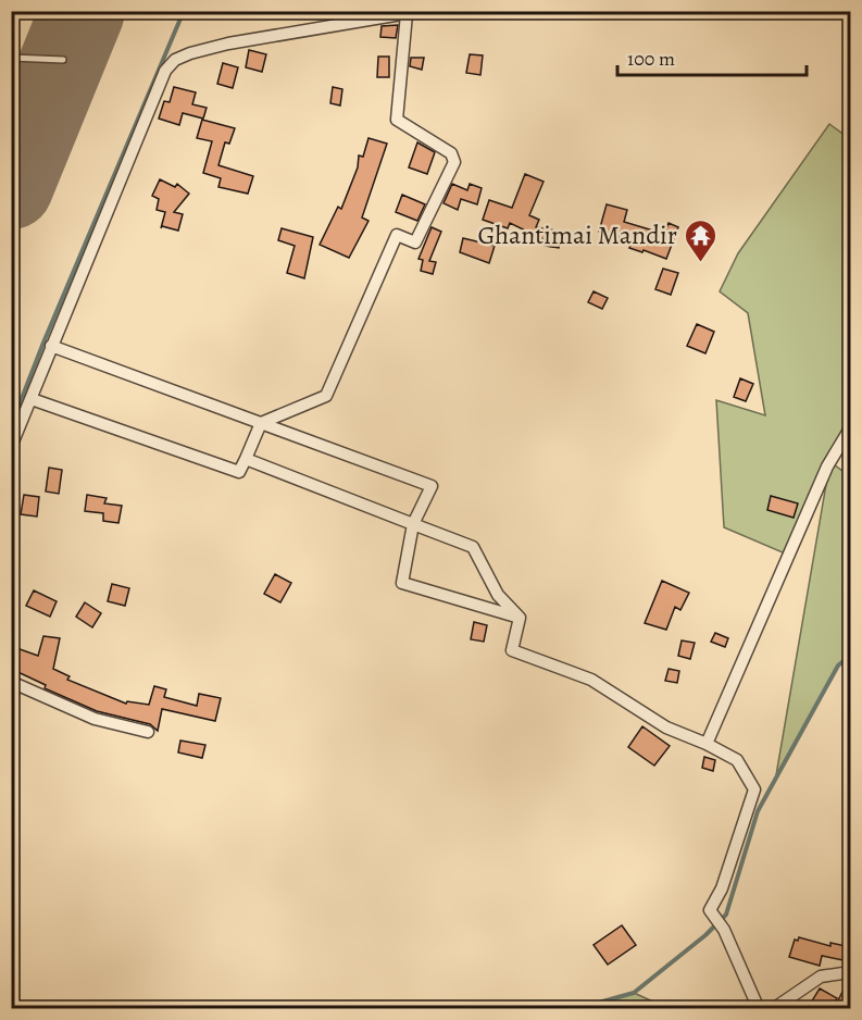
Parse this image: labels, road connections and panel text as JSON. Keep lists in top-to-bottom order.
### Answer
{
  "places": {
    "temple": ["Ghantimai Mandir"]
  },
  "scale_bar": "100 m"
}
